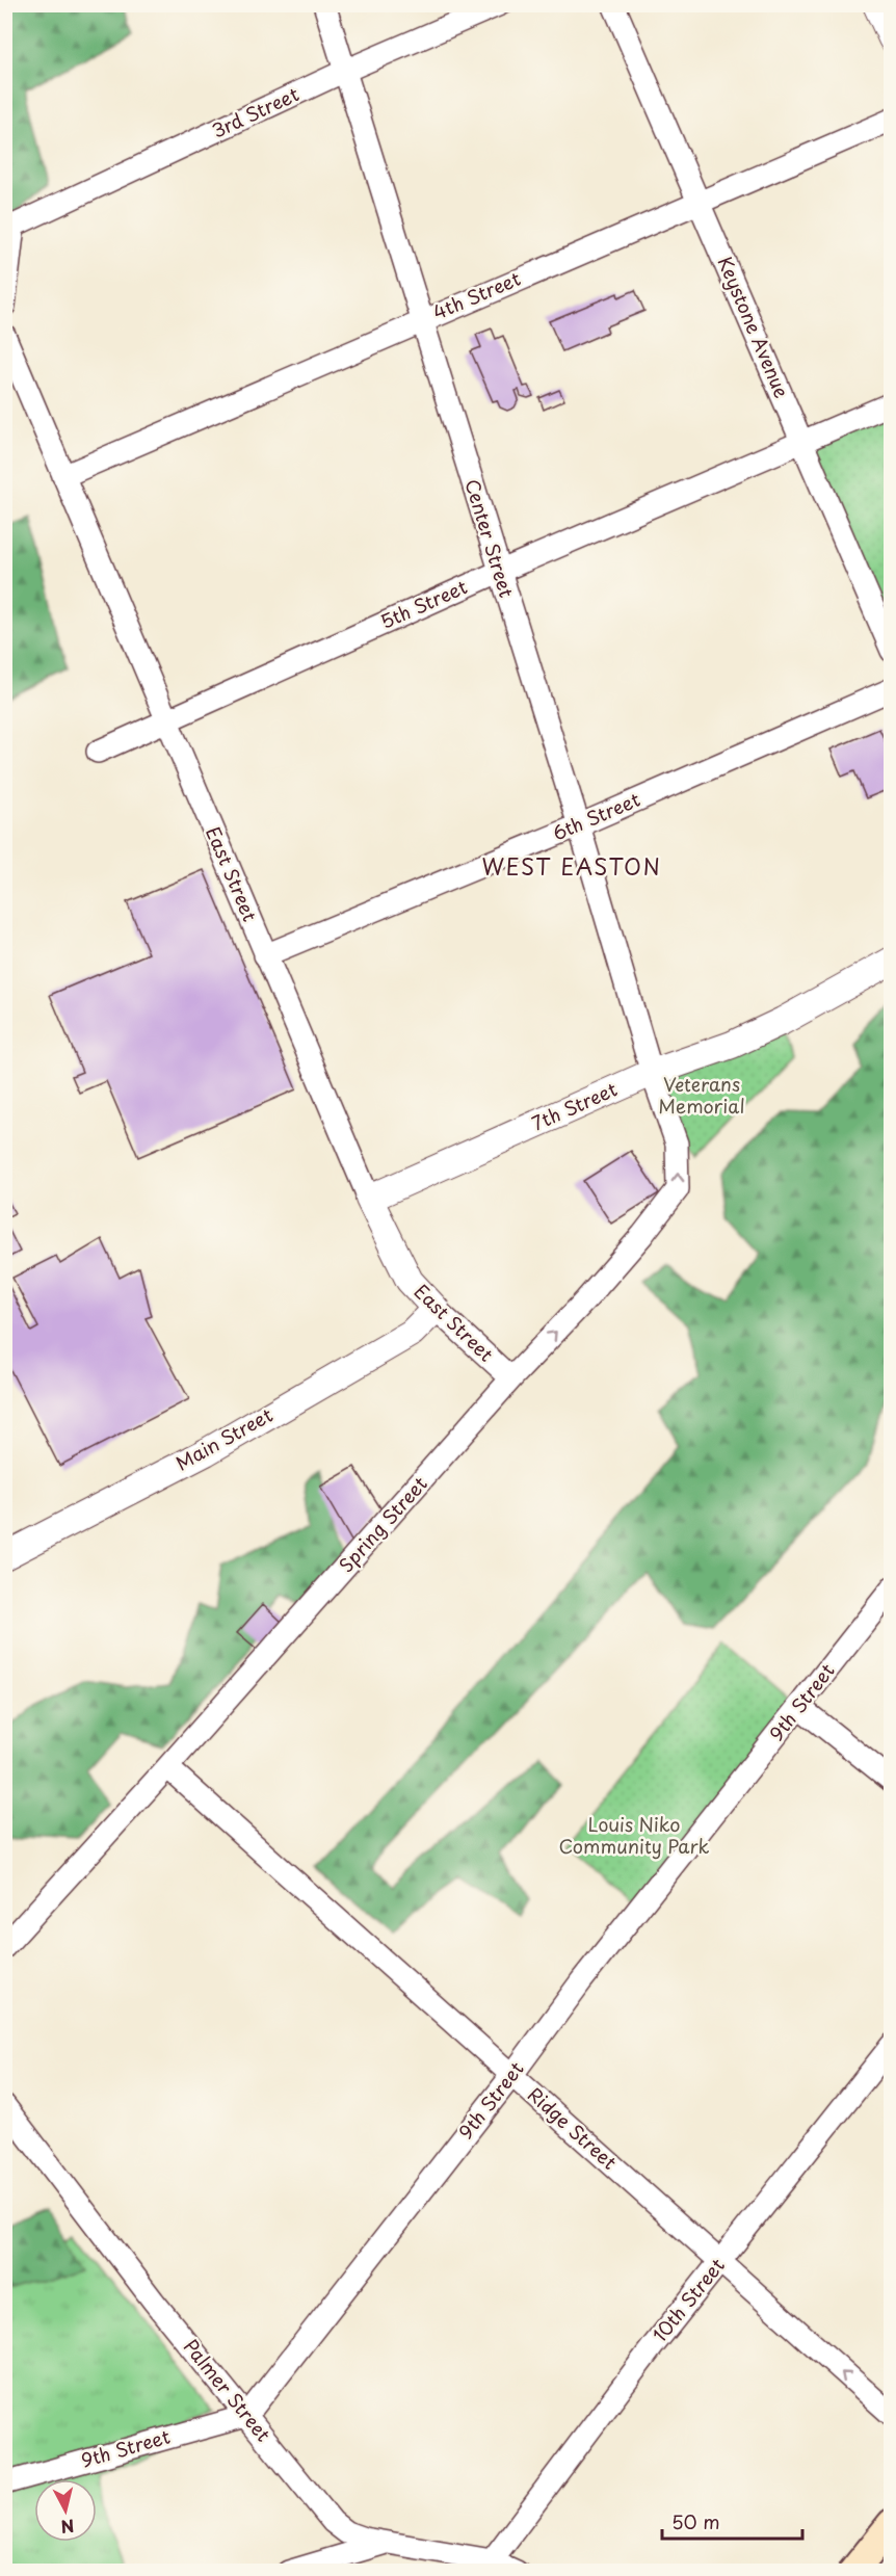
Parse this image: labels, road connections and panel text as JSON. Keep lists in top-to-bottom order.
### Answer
{
  "streets": {
    "street": [
      "3rd Street",
      "4th Street",
      "Keystone Avenue",
      "Center Street",
      "5th Street",
      "6th Street",
      "East Street",
      "7th Street",
      "Main Street",
      "Spring Street",
      "9th Street",
      "Ridge Street",
      "10th Street",
      "Palmer Street"
    ]
  },
  "crossings": [
    ["3rd Street", "Center Street"],
    ["4th Street", "Keystone Avenue"],
    ["4th Street", "Center Street"],
    ["4th Street", "East Street"],
    ["Keystone Avenue", "5th Street"],
    ["Center Street", "5th Street"],
    ["Center Street", "6th Street"],
    ["Center Street", "7th Street"],
    ["Center Street", "Spring Street"],
    ["5th Street", "East Street"],
    ["6th Street", "East Street"],
    ["East Street", "7th Street"],
    ["East Street", "Main Street"],
    ["East Street", "Spring Street"],
    ["7th Street", "Spring Street"],
    ["Spring Street", "Ridge Street"],
    ["9th Street", "Ridge Street"],
    ["9th Street", "Palmer Street"],
    ["Ridge Street", "10th Street"],
    ["10th Street", "Palmer Street"]
  ],
  "districts": ["WEST EASTON"],
  "parks": ["Veterans Memorial", "Louis Niko Community Park"],
  "scale_bar": "50 m",
  "north": "bottom"
}
